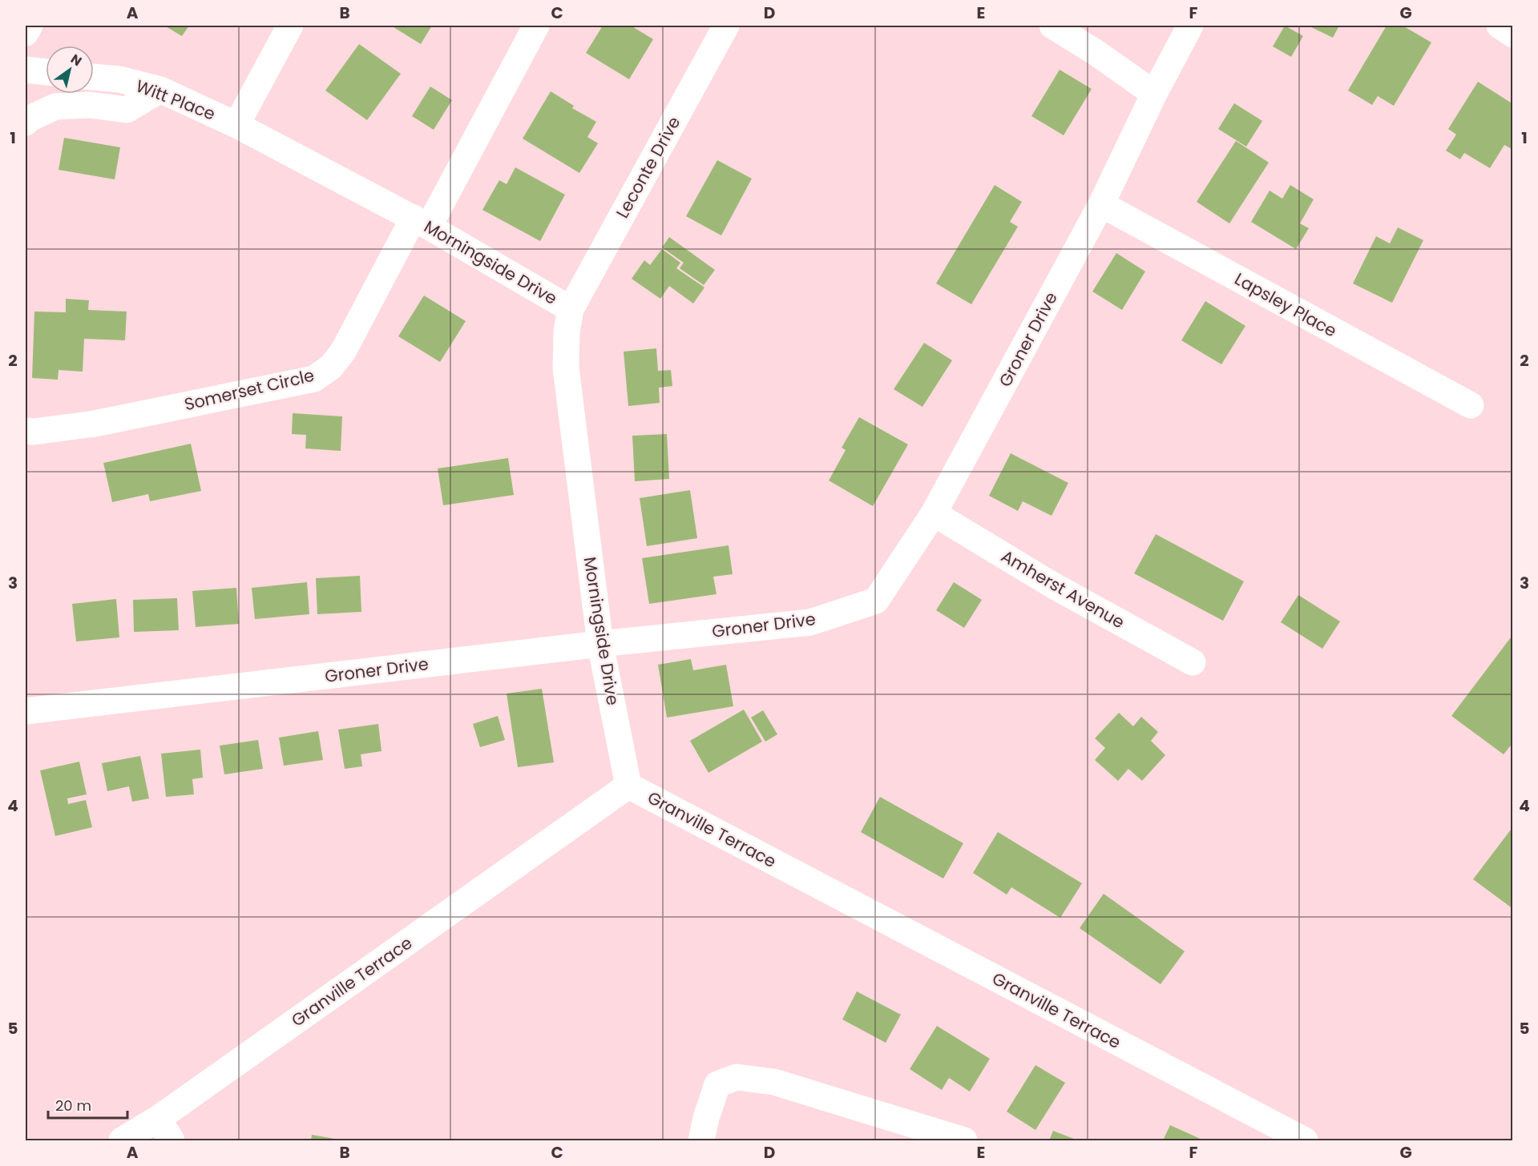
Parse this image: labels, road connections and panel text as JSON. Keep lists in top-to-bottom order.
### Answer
{
  "streets": {
    "street": [
      "Witt Place",
      "Leconte Drive",
      "Morningside Drive",
      "Lapsley Place",
      "Groner Drive",
      "Somerset Circle",
      "Amherst Avenue",
      "Granville Terrace"
    ]
  },
  "crossings": [
    ["Witt Place", "Morningside Drive"],
    ["Leconte Drive", "Morningside Drive"],
    ["Morningside Drive", "Groner Drive"],
    ["Morningside Drive", "Somerset Circle"],
    ["Morningside Drive", "Granville Terrace"],
    ["Lapsley Place", "Groner Drive"],
    ["Groner Drive", "Amherst Avenue"]
  ],
  "scale_bar": "20 m",
  "north": "top right",
  "grid": {
    "columns": [
      "A",
      "B",
      "C",
      "D",
      "E",
      "F",
      "G"
    ],
    "rows": [
      "1",
      "2",
      "3",
      "4",
      "5"
    ]
  }
}
